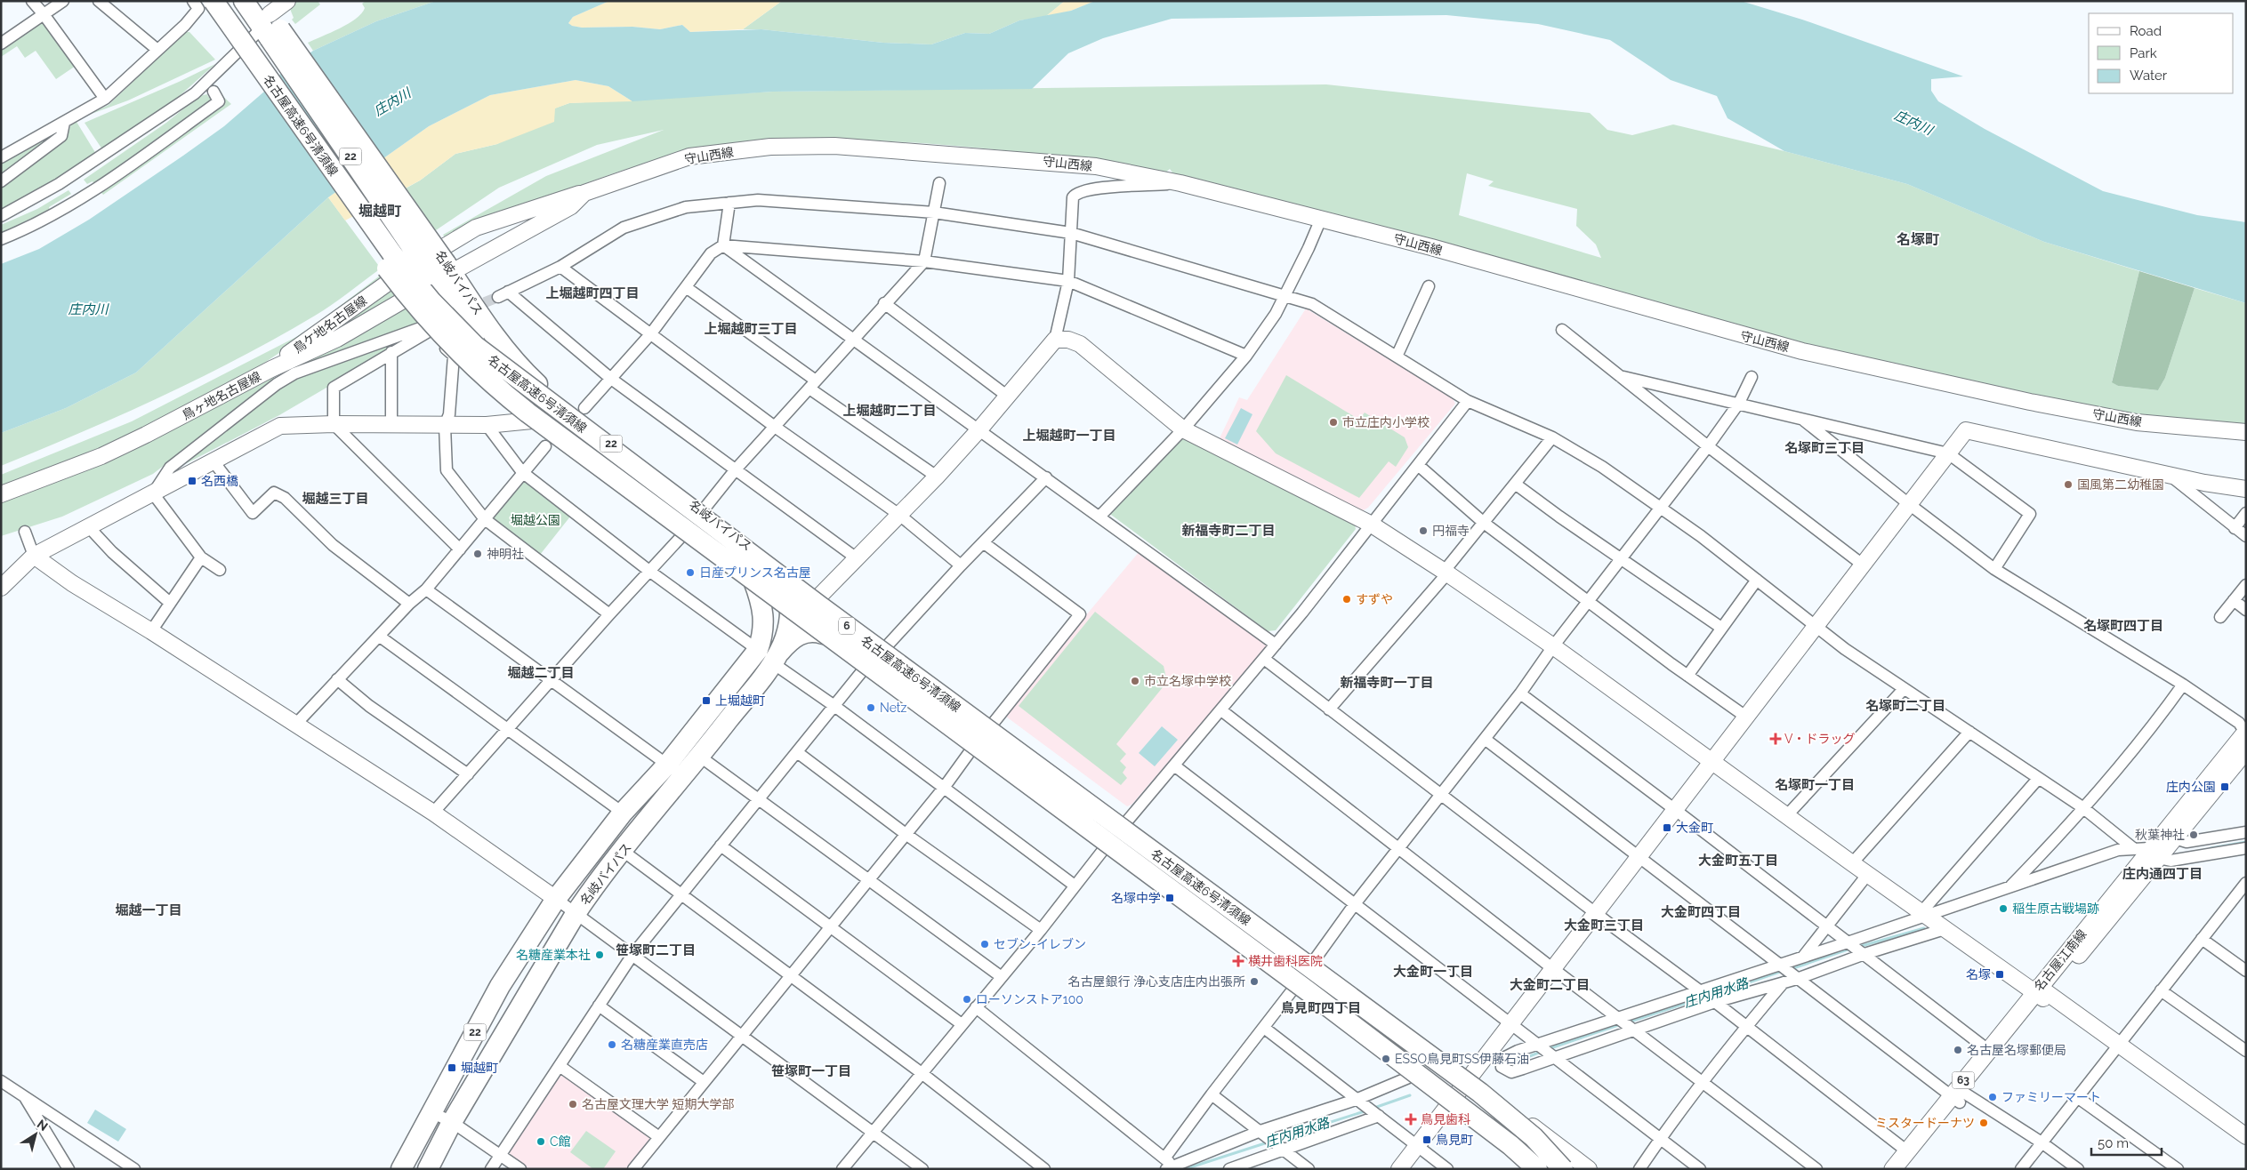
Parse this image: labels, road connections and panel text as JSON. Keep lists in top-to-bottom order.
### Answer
{
  "streets": {
    "highway": [
      "名古屋高速6号清須線",
      "22",
      "名岐バイパス",
      "6"
    ],
    "main road": ["名古屋江南線", "63"],
    "street": ["守山西線", "鳥ケ地名古屋線", "鳥ヶ地名古屋線"]
  },
  "crossings": [
    ["名古屋高速6号清須線", "名岐バイパス"],
    ["守山西線", "名岐バイパス"],
    ["守山西線", "鳥ケ地名古屋線"],
    ["守山西線", "鳥ヶ地名古屋線"],
    ["名岐バイパス", "鳥ヶ地名古屋線"],
    ["鳥ケ地名古屋線", "鳥ヶ地名古屋線"]
  ],
  "districts": [
    "堀越町",
    "名塚町",
    "上堀越町四丁目",
    "上堀越町三丁目",
    "上堀越町二丁目",
    "上堀越町一丁目",
    "名塚町三丁目",
    "堀越三丁目",
    "新福寺町二丁目",
    "名塚町四丁目",
    "堀越二丁目",
    "新福寺町一丁目",
    "名塚町二丁目",
    "名塚町一丁目",
    "大金町五丁目",
    "庄内通四丁目",
    "堀越一丁目",
    "大金町四丁目",
    "大金町三丁目",
    "笹塚町二丁目",
    "大金町一丁目",
    "大金町二丁目",
    "鳥見町四丁目",
    "笹塚町一丁目"
  ],
  "water": ["庄内川", "庄内用水路"],
  "parks": ["堀越公園"],
  "places": {
    "other": [
      "市立庄内小学校",
      "国風第二幼稚園",
      "円福寺",
      "神明社",
      "日産プリンス名古屋",
      "すずや",
      "市立名塚中学校",
      "Netz",
      "秋葉神社",
      "稲生原古戦場跡",
      "セブン-イレブン",
      "名糖産業本社",
      "名古屋銀行 浄心支店庄内出張所",
      "ローソンストア100",
      "名糖産業直売店",
      "名古屋名塚郵便局",
      "ESSO鳥見町SS伊藤石油",
      "ファミリーマート",
      "名古屋文理大学 短期大学部",
      "ミスタードーナツ",
      "C館"
    ],
    "transit": [
      "名西橋",
      "上堀越町",
      "庄内公園",
      "大金町",
      "名塚中学",
      "名塚",
      "堀越町",
      "鳥見町"
    ],
    "health": ["V・ドラッグ", "横井歯科医院", "鳥見歯科"]
  },
  "legend": ["Road", "Park", "Water"],
  "scale_bar": "50 m",
  "north": "top right"
}
